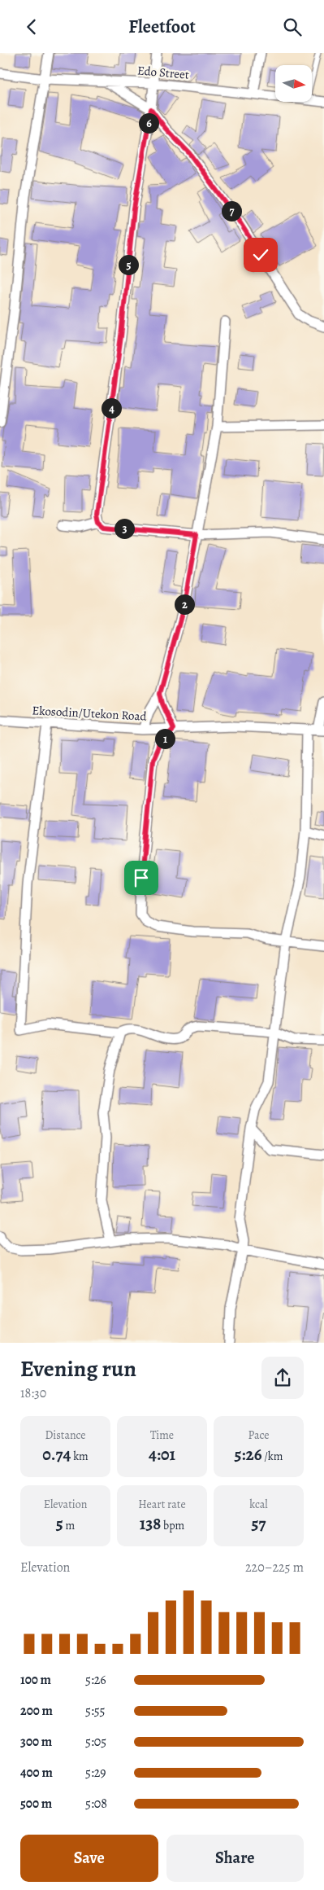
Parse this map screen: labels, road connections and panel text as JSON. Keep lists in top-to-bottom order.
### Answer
{
  "streets": {
    "street": ["Edo Street", "Ekosodin/Utekon Road"]
  },
  "north": "right",
  "page": {
    "header": "Fleetfoot",
    "pins": [
      "6",
      "7",
      "5",
      "4",
      "3",
      "2",
      "1"
    ],
    "heading": ["Evening run", "18:30"],
    "stats": [
      ["Distance", "0.74 km"],
      ["Time", "4:01"],
      ["Pace", "5:26 /km"],
      ["Elevation", "5 m"],
      ["Heart rate", "138 bpm"],
      ["kcal", "57"]
    ],
    "chart": ["Elevation", "220–225 m"],
    "list": [
      {
        "name": "100 m",
        "note": "5:26"
      },
      {
        "name": "200 m",
        "note": "5:55"
      },
      {
        "name": "300 m",
        "note": "5:05"
      },
      {
        "name": "400 m",
        "note": "5:29"
      },
      {
        "name": "500 m",
        "note": "5:08"
      }
    ],
    "buttons": ["Save", "Share"]
  }
}
